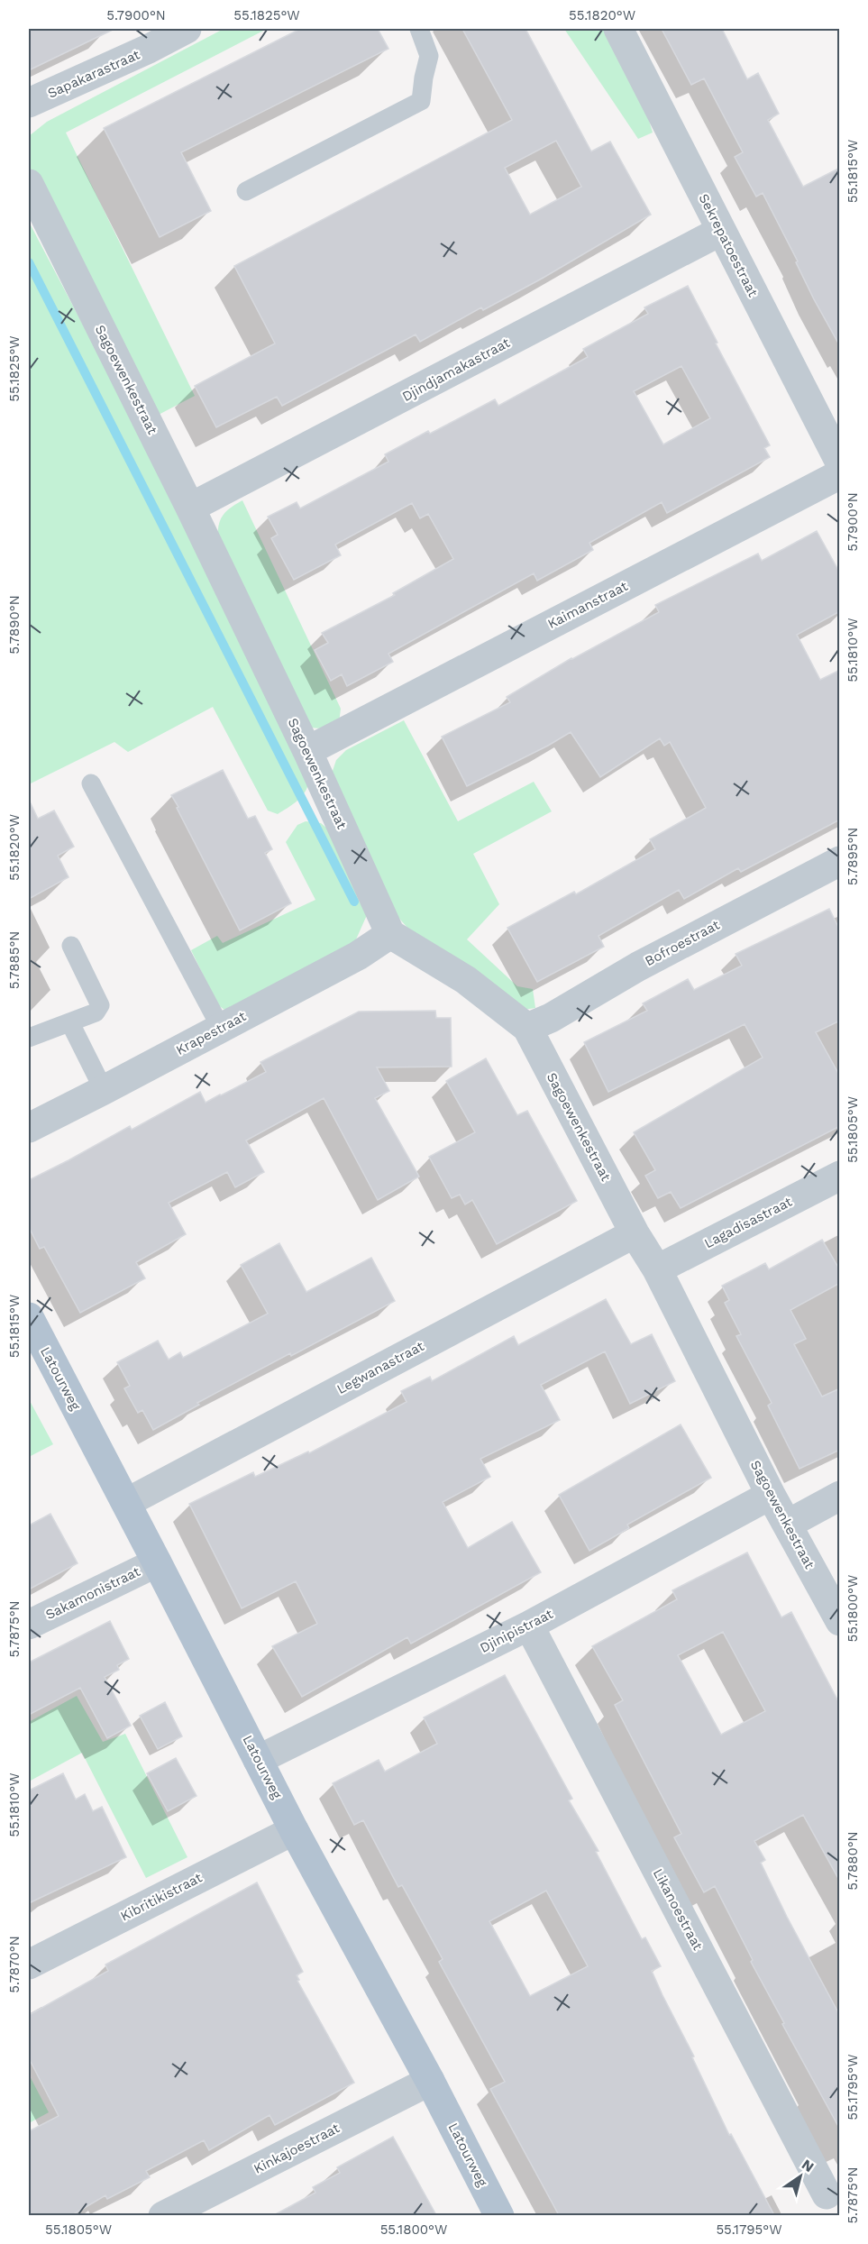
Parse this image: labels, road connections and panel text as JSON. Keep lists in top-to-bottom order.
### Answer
{
  "streets": {
    "main road": ["Latourweg"],
    "street": [
      "Sapakarastraat",
      "Sekrepatoestraat",
      "Djindjamakastraat",
      "Sagoewenkestraat",
      "Kaimanstraat",
      "Bofroestraat",
      "Krapestraat",
      "Lagadisastraat",
      "Legwanastraat",
      "Sakamonistraat",
      "Djinipistraat",
      "Kibritikistraat",
      "Likanoestraat",
      "Kinkajoestraat"
    ]
  },
  "crossings": [
    ["Sekrepatoestraat", "Djindjamakastraat"],
    ["Djindjamakastraat", "Sagoewenkestraat"],
    ["Sagoewenkestraat", "Kaimanstraat"],
    ["Sagoewenkestraat", "Bofroestraat"],
    ["Sagoewenkestraat", "Krapestraat"],
    ["Sagoewenkestraat", "Lagadisastraat"],
    ["Sagoewenkestraat", "Legwanastraat"],
    ["Sagoewenkestraat", "Djinipistraat"],
    ["Legwanastraat", "Latourweg"],
    ["Latourweg", "Sakamonistraat"],
    ["Latourweg", "Djinipistraat"],
    ["Latourweg", "Kibritikistraat"],
    ["Latourweg", "Kinkajoestraat"],
    ["Djinipistraat", "Likanoestraat"]
  ],
  "north": "top right",
  "coordinates": [
    "5.7900°N",
    "55.1825°W",
    "55.1820°W",
    "55.1815°W",
    "5.7890°N",
    "55.1810°W",
    "5.7895°N",
    "5.7885°N",
    "55.1805°W",
    "55.1800°W",
    "5.7875°N",
    "5.7880°N",
    "5.7870°N",
    "55.1795°W"
  ]
}
